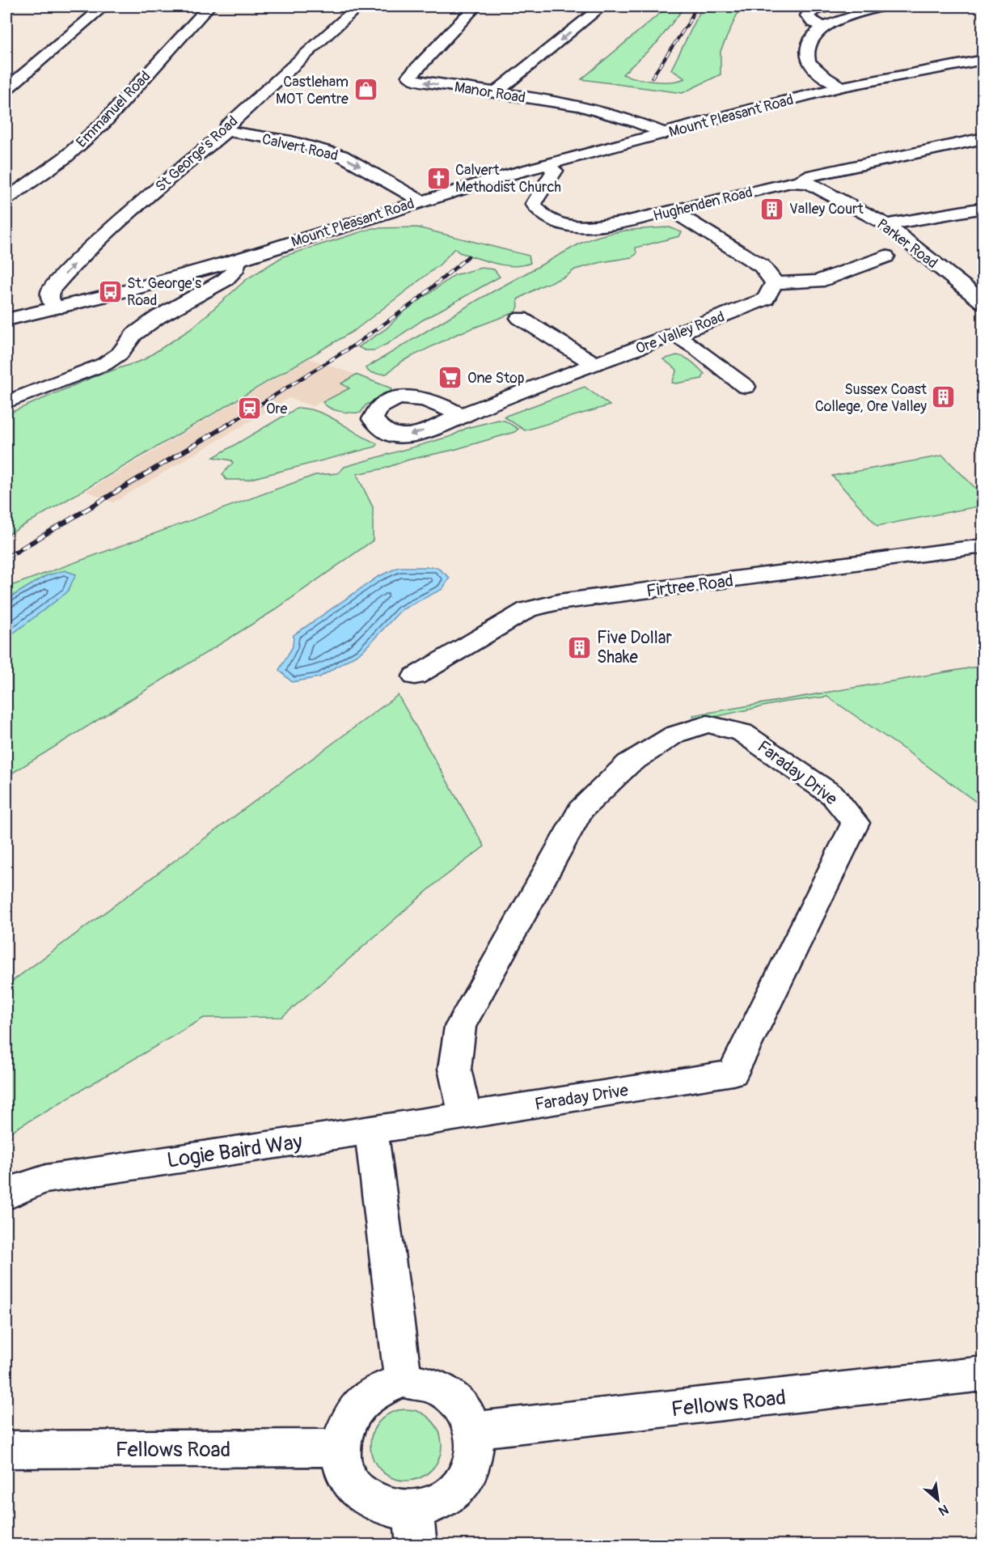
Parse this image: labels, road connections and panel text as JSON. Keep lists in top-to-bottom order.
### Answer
{
  "streets": {
    "street": [
      "Manor Road",
      "Emmanuel Road",
      "Mount Pleasant Road",
      "Calvert Road",
      "St George's Road",
      "Hughenden Road",
      "Parker Road",
      "Ore Valley Road",
      "Firtree Road",
      "Faraday Drive",
      "Logie Baird Way",
      "Fellows Road"
    ]
  },
  "crossings": [
    ["Manor Road", "Mount Pleasant Road"],
    ["Mount Pleasant Road", "Calvert Road"],
    ["Mount Pleasant Road", "St George's Road"],
    ["Mount Pleasant Road", "Hughenden Road"],
    ["Calvert Road", "St George's Road"],
    ["Hughenden Road", "Parker Road"],
    ["Faraday Drive", "Logie Baird Way"]
  ],
  "one_way": ["Calvert Road"],
  "places": {
    "shop": ["Castleham MOT Centre"],
    "church": ["Calvert Methodist Church"],
    "building": ["Valley Court", "Sussex Coast College, Ore Valley", "Five Dollar Shake"],
    "bus stop": ["St. George's Road"],
    "supermarket": ["One Stop"],
    "station": ["Ore"]
  },
  "north": "bottom right"
}
